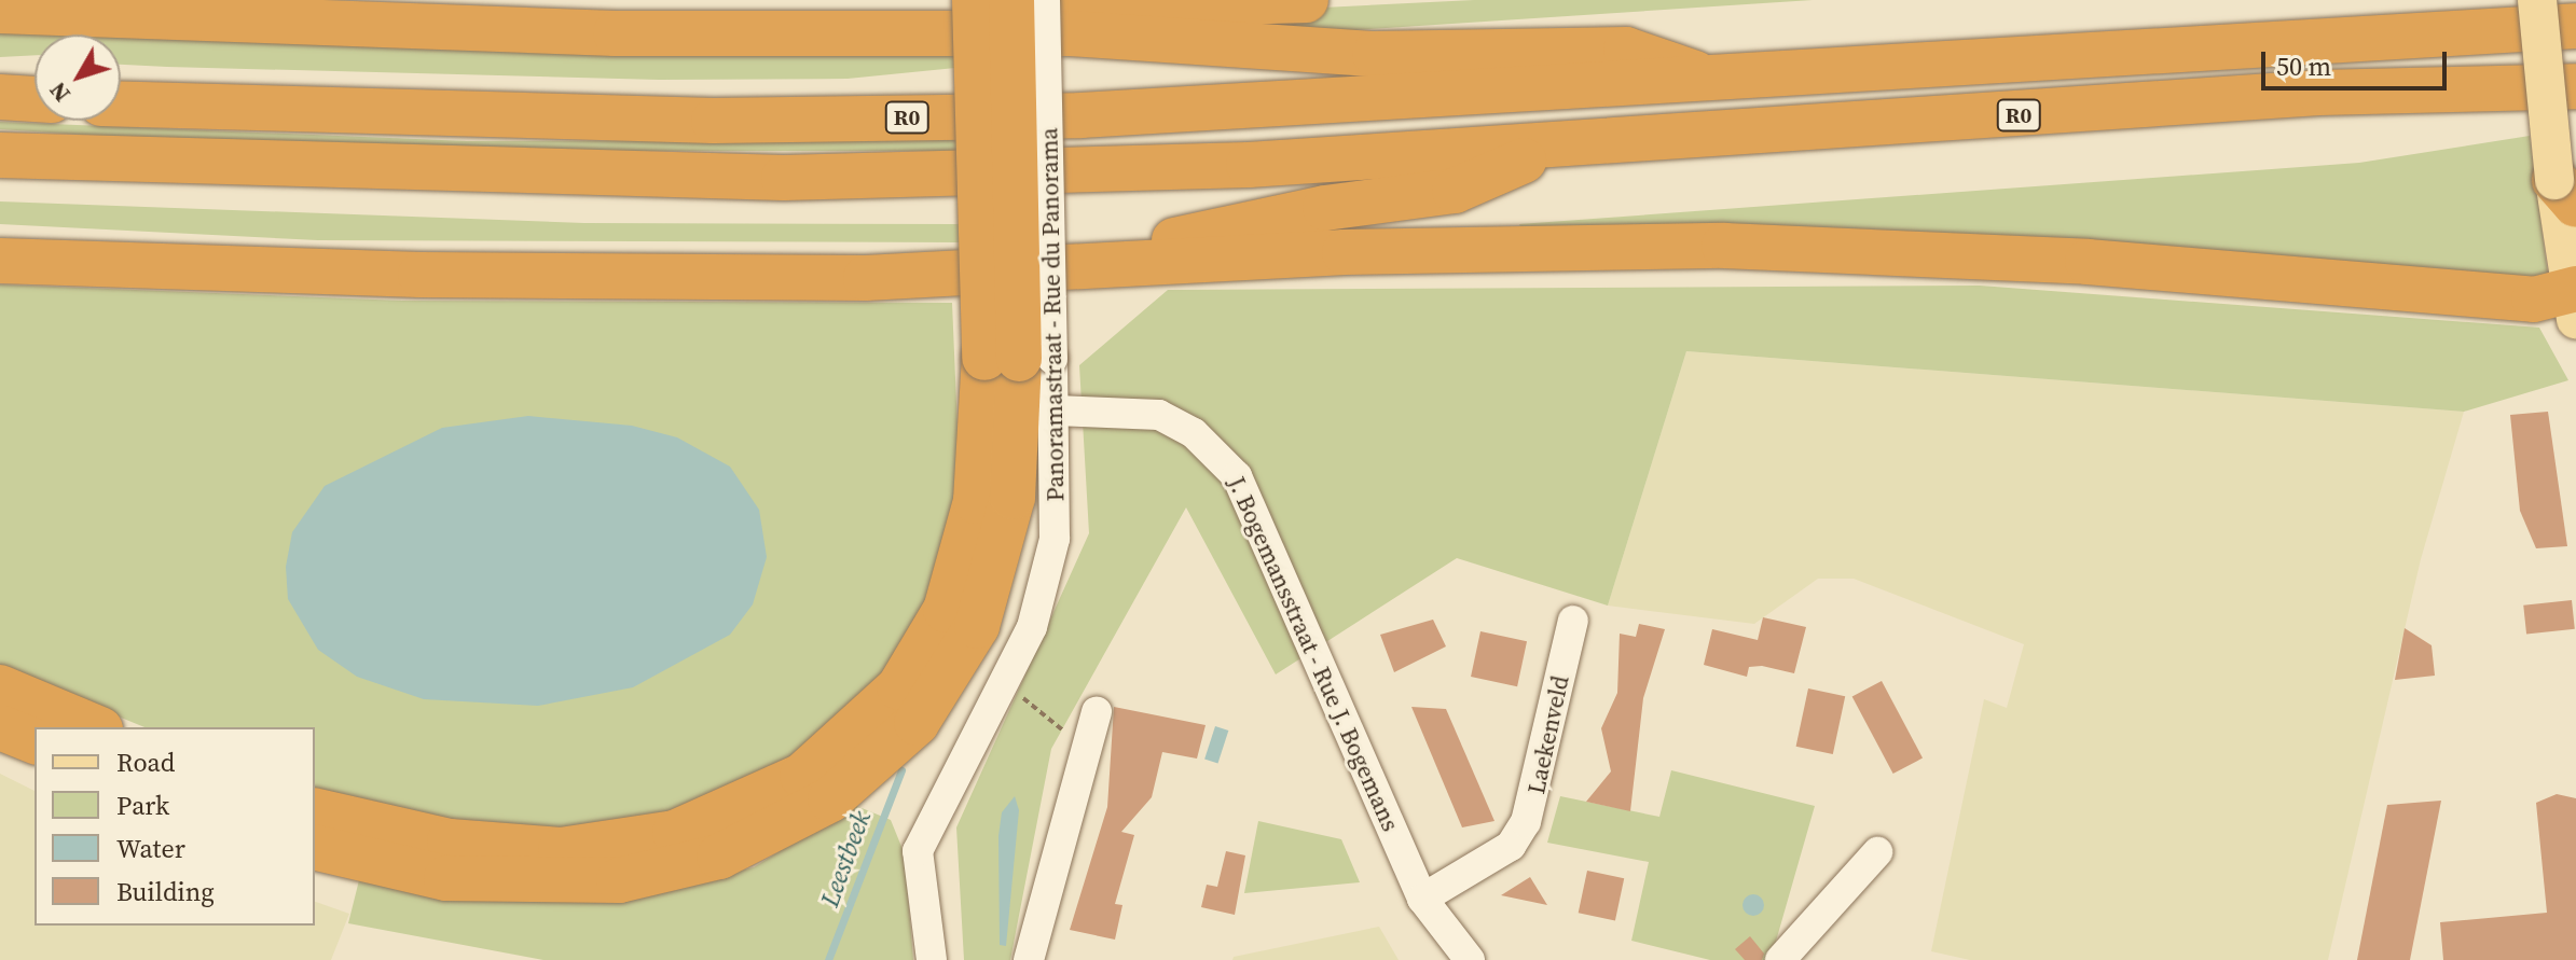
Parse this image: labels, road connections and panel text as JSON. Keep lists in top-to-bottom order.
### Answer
{
  "streets": {
    "highway": ["R0"],
    "street": ["Panoramastraat - Rue du Panorama", "J. Bogemansstraat - Rue J. Bogemans", "Laekenveld"]
  },
  "crossings": [
    ["Panoramastraat - Rue du Panorama", "J. Bogemansstraat - Rue J. Bogemans"],
    ["J. Bogemansstraat - Rue J. Bogemans", "Laekenveld"]
  ],
  "water": ["Leestbeek"],
  "legend": [
    "Road",
    "Park",
    "Water",
    "Building"
  ],
  "scale_bar": "50 m",
  "north": "bottom left"
}
